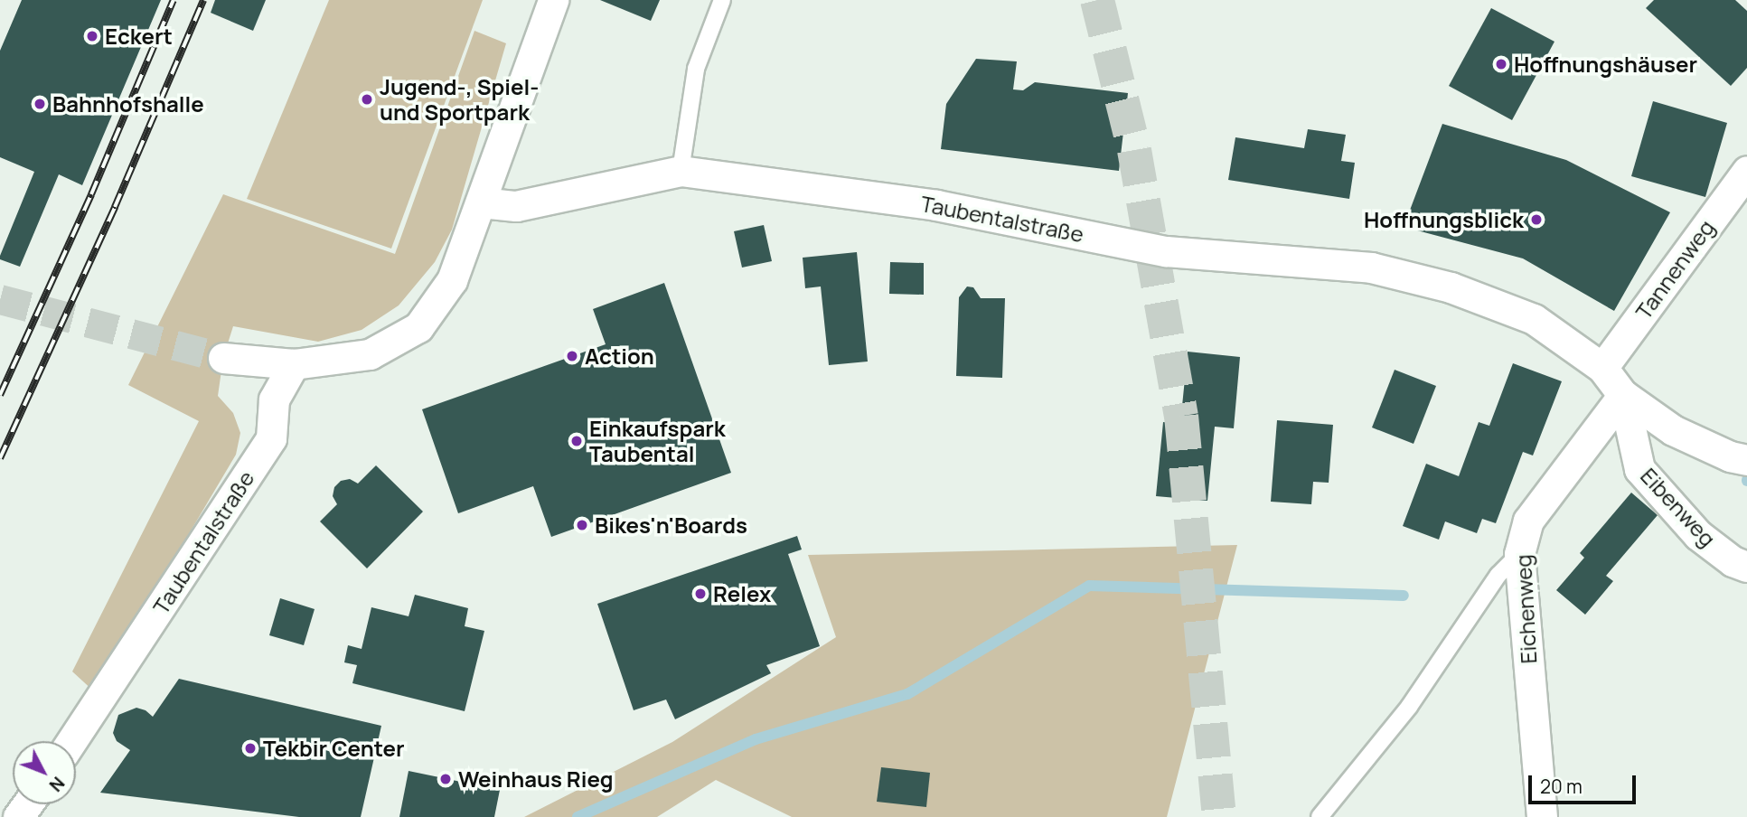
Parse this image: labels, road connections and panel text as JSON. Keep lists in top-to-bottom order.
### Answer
{
  "streets": {
    "street": [
      "Taubentalstraße",
      "Tannenweg",
      "Eibenweg",
      "Eichenweg"
    ]
  },
  "crossings": [
    ["Taubentalstraße", "Tannenweg"],
    ["Taubentalstraße", "Eibenweg"],
    ["Taubentalstraße", "Eichenweg"],
    ["Eibenweg", "Eichenweg"]
  ],
  "places": [
    "Eckert",
    "Hoffnungshäuser",
    "Jugend-, Spiel- und Sportpark",
    "Bahnhofshalle",
    "Hoffnungsblick",
    "Action",
    "Einkaufspark Taubental",
    "Bikes'n'Boards",
    "Relex",
    "Tekbir Center",
    "Weinhaus Rieg"
  ],
  "scale_bar": "20 m",
  "north": "bottom right"
}
